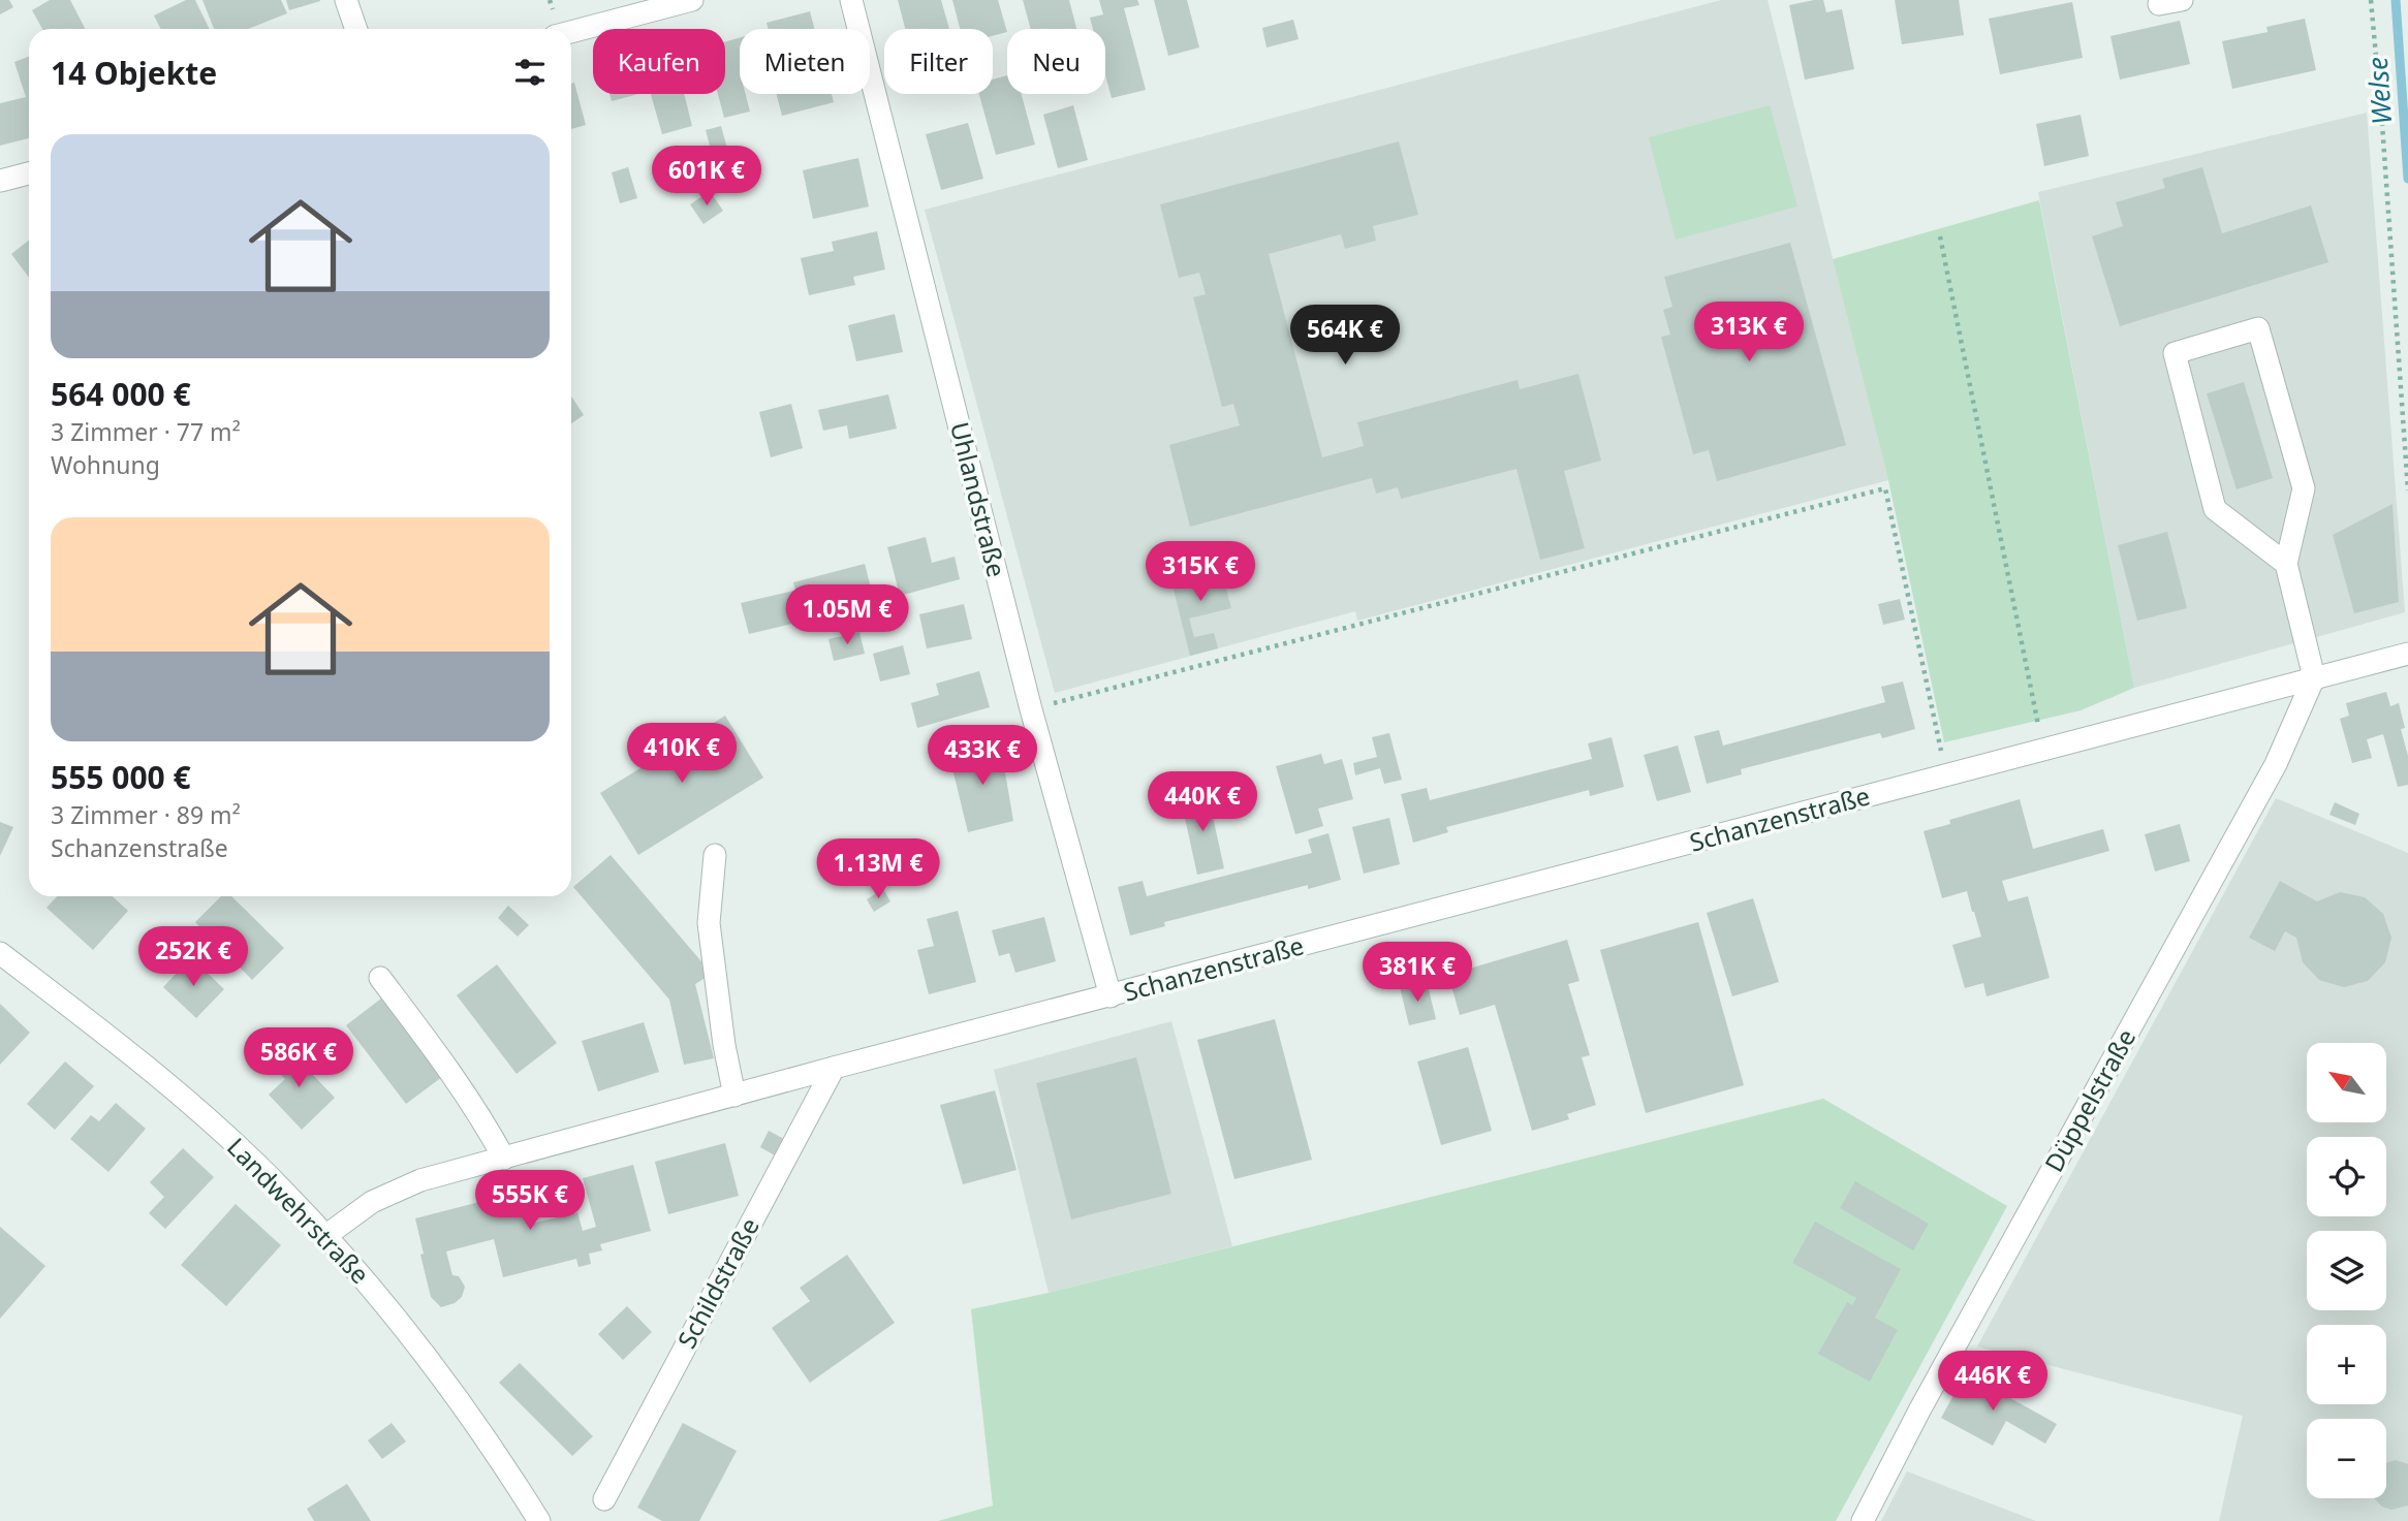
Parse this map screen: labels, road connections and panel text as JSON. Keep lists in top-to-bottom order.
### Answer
{
  "streets": {
    "street": [
      "Uhlandstraße",
      "Schanzenstraße",
      "Düppelstraße",
      "Landwehrstraße",
      "Schildstraße"
    ]
  },
  "crossings": [
    ["Uhlandstraße", "Schanzenstraße"],
    ["Schanzenstraße", "Düppelstraße"],
    ["Schanzenstraße", "Landwehrstraße"],
    ["Schanzenstraße", "Schildstraße"]
  ],
  "water": ["Welse"],
  "north": "top left",
  "page": {
    "chip": [
      "Kaufen",
      "Mieten",
      "Filter",
      "Neu"
    ],
    "heading": "14 Objekte",
    "list": [
      {
        "name": "564 000 €",
        "note": "3 Zimmer · 77 m² · Wohnung"
      },
      {
        "name": "555 000 €",
        "note": "3 Zimmer · 89 m² · Schanzenstraße"
      }
    ],
    "price": [
      "601K €",
      "313K €",
      "564K €",
      "315K €",
      "1.05M €",
      "410K €",
      "433K €",
      "440K €",
      "1.13M €",
      "252K €",
      "381K €",
      "586K €",
      "555K €",
      "446K €"
    ],
    "map_buttons": ["+", "−"]
  }
}
